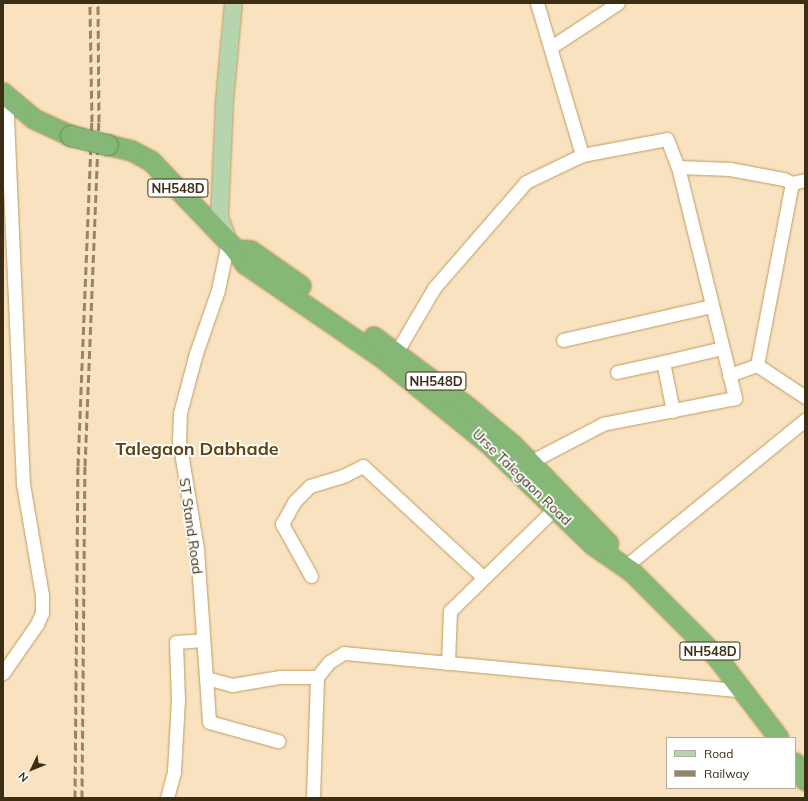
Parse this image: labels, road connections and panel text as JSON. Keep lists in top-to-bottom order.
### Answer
{
  "streets": {
    "highway": ["NH548D", "Urse Talegaon Road"],
    "street": ["ST Stand Road"]
  },
  "crossings": [
    ["NH548D", "Urse Talegaon Road"],
    ["Urse Talegaon Road", "ST Stand Road"]
  ],
  "districts": ["Talegaon Dabhade"],
  "legend": ["Road", "Railway"],
  "north": "bottom left"
}
